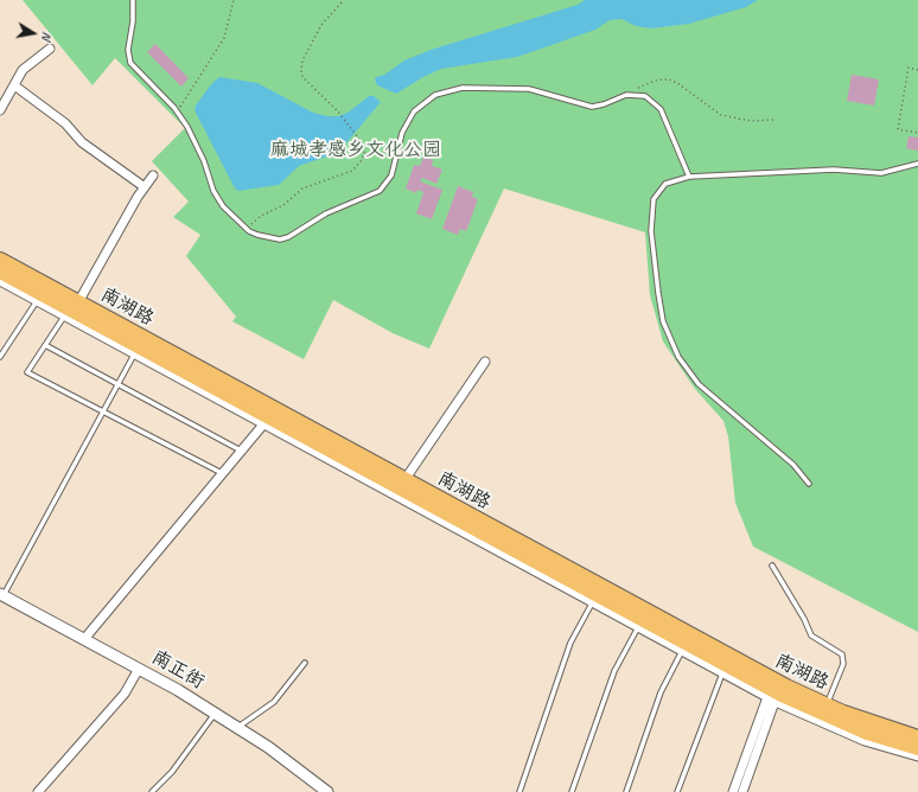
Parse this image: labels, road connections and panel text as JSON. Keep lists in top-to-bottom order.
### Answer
{
  "streets": {
    "main road": ["南湖路"],
    "street": ["南正街"]
  },
  "parks": ["麻城孝感乡文化公园"],
  "north": "right"
}
